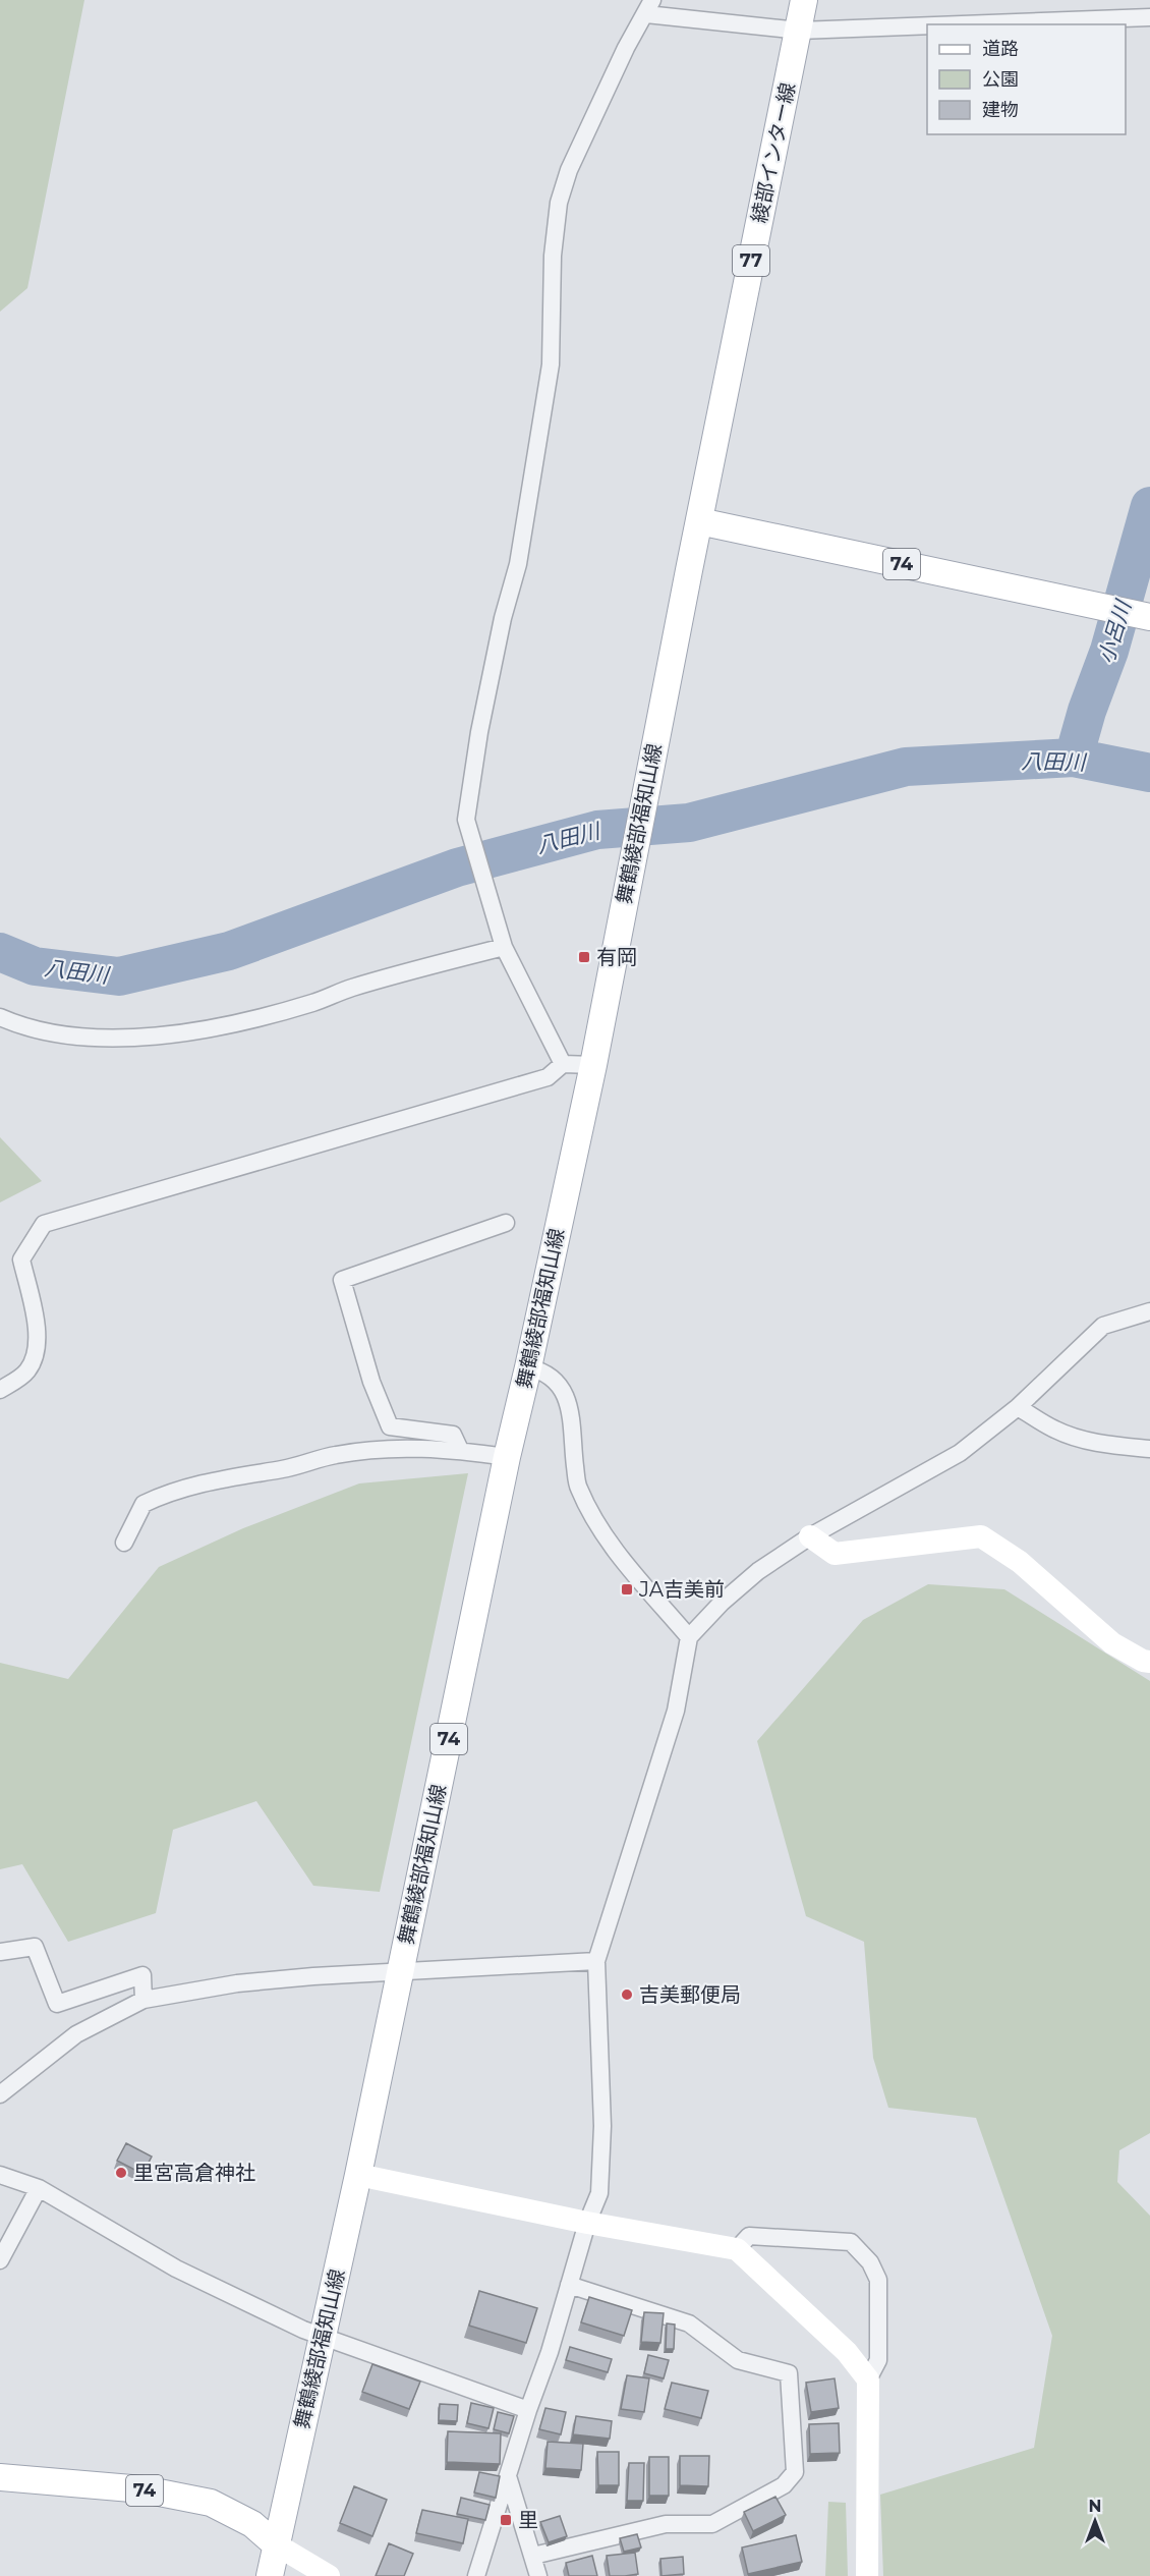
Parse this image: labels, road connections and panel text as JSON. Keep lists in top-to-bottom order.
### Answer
{
  "streets": {
    "main road": [
      "綾部インター線",
      "77",
      "74",
      "舞鶴綾部福知山線"
    ]
  },
  "crossings": [
    ["綾部インター線", "74"],
    ["綾部インター線", "舞鶴綾部福知山線"],
    ["74", "舞鶴綾部福知山線"]
  ],
  "water": ["小呂川", "八田川"],
  "places": {
    "transit": ["有岡", "JA吉美前", "里"],
    "other": ["吉美郵便局", "里宮高倉神社"]
  },
  "legend": ["道路", "公園", "建物"],
  "north": "top"
}
